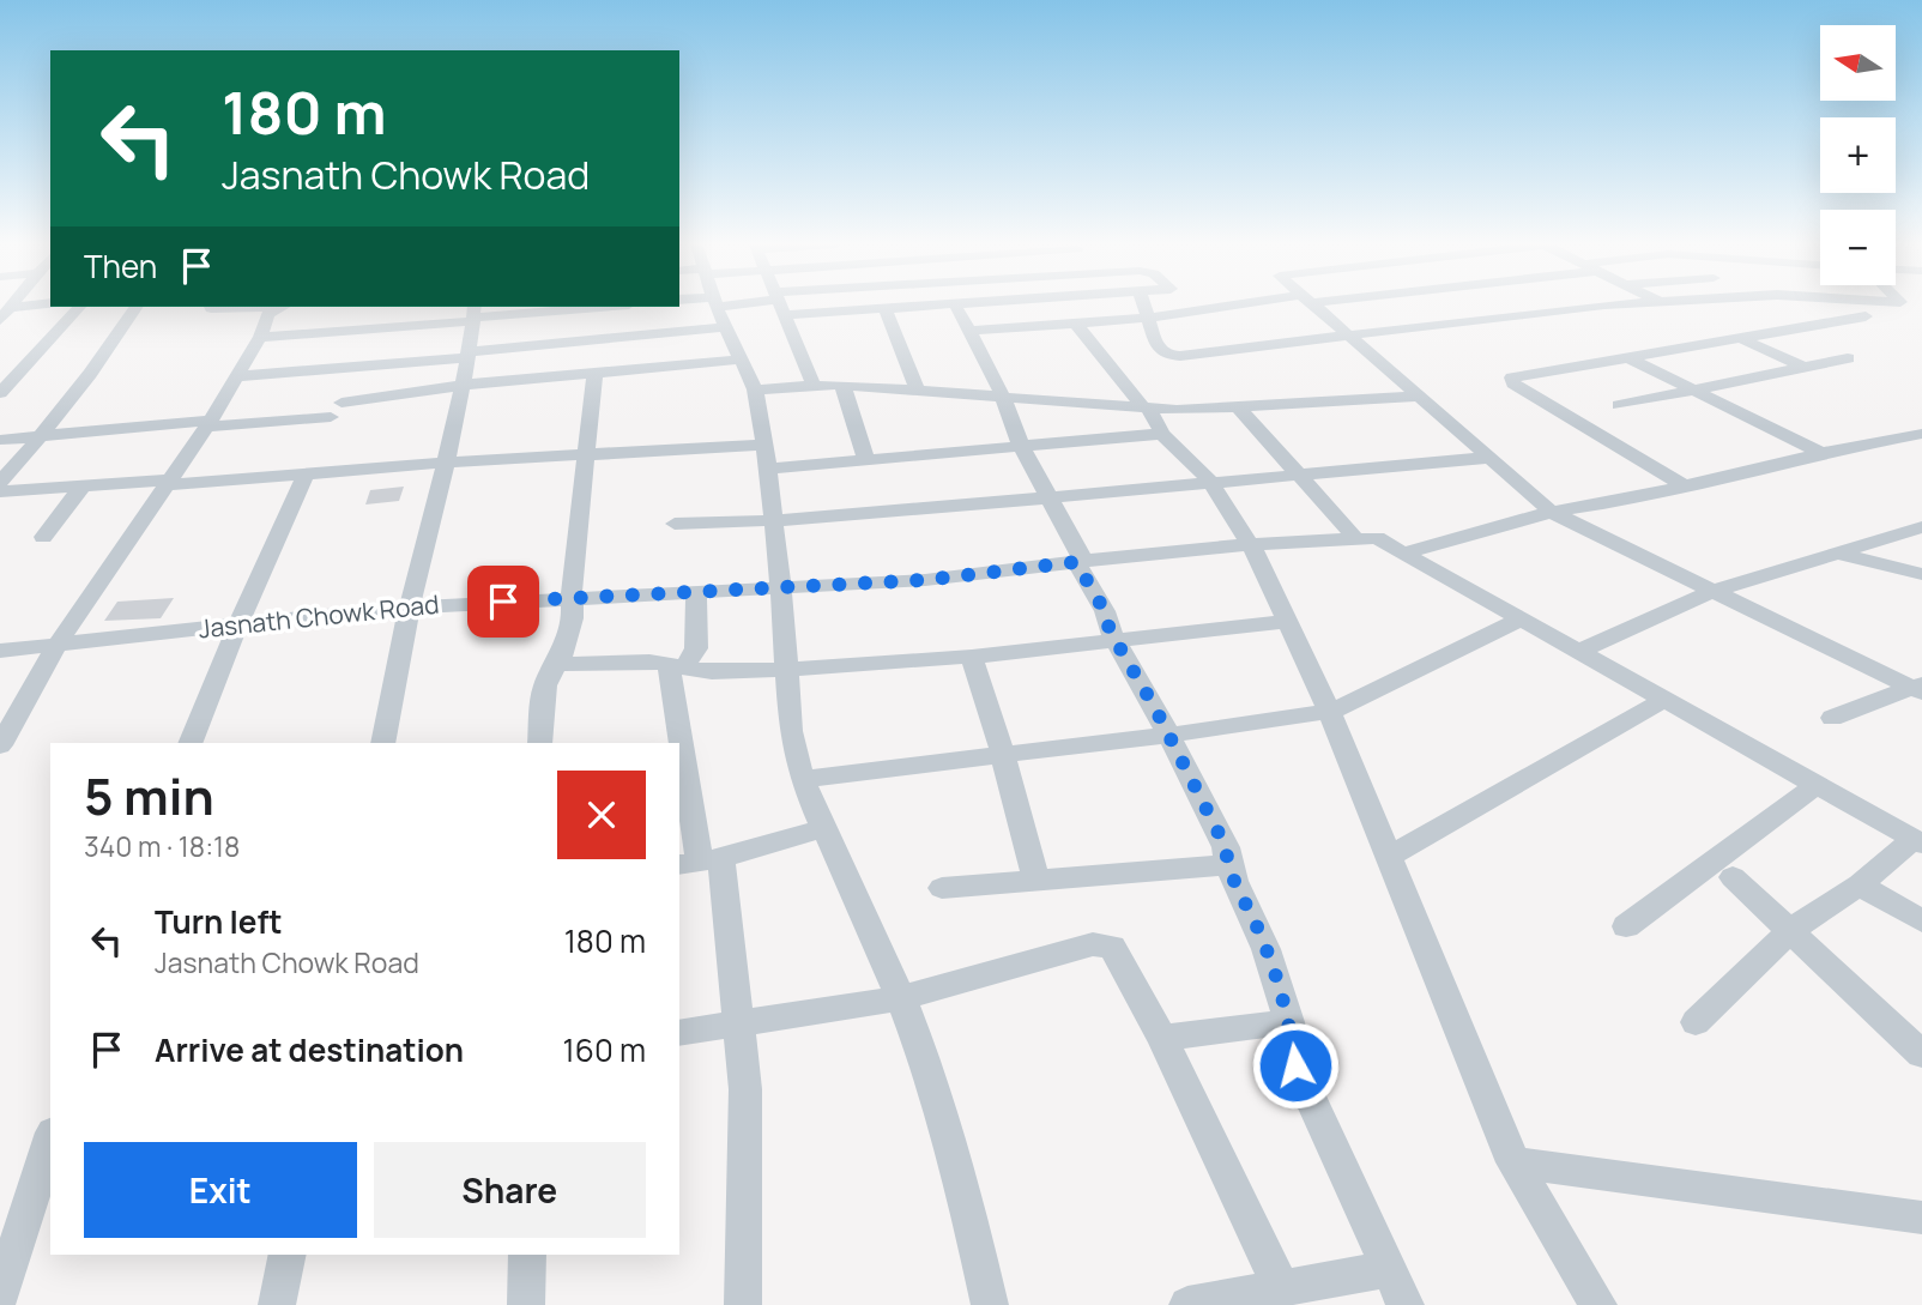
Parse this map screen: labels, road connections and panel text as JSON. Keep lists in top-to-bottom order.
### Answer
{
  "streets": {
    "street": ["Jasnath Chowk Road"]
  },
  "north": "left",
  "page": {
    "map_buttons": ["+", "−"],
    "turn": ["180 m", "Jasnath Chowk Road"],
    "then": "Then",
    "heading": ["5 min", "340 m · 18:18"],
    "list": [
      {
        "name": "Turn left",
        "note": "Jasnath Chowk Road",
        "value": "180 m"
      },
      {
        "name": "Arrive at destination",
        "value": "160 m"
      }
    ],
    "buttons": ["Exit", "Share"]
  }
}
